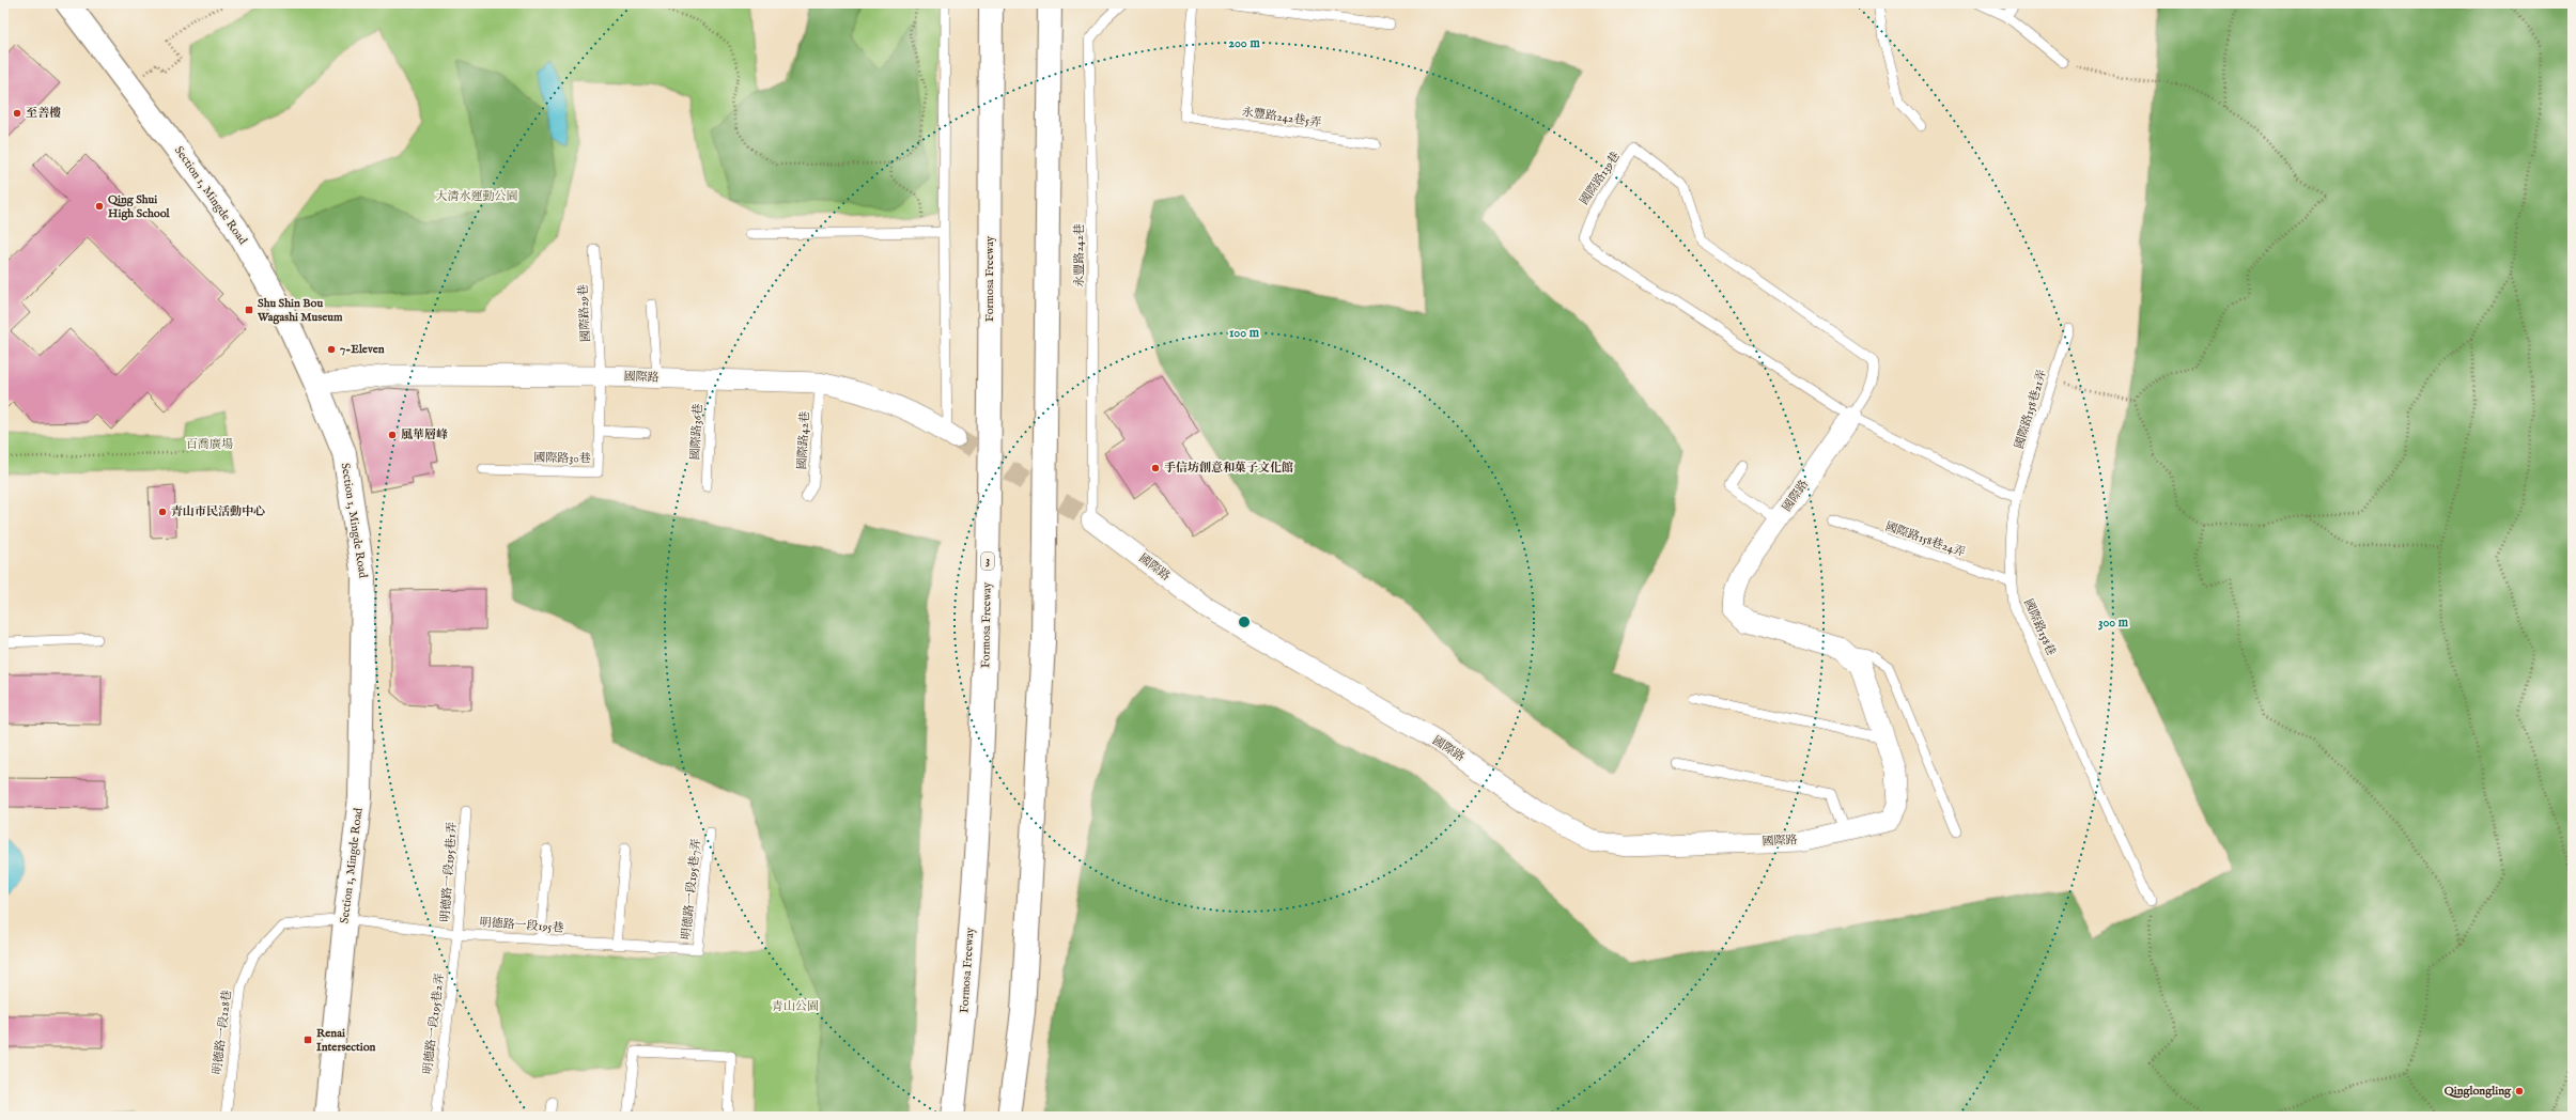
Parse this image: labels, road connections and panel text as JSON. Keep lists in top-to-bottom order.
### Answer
{
  "streets": {
    "main road": ["Section 1, Mingde Road", "Formosa Freeway", "3"],
    "street": ["國際路"],
    "lane": [
      "永豐路242巷5弄",
      "國際路139巷",
      "永豐路242巷",
      "國際路29巷",
      "國際路158巷21弄",
      "國際路36巷",
      "國際路42巷",
      "國際路30巷",
      "國際路158巷24弄",
      "國際路158巷",
      "明德路一段195巷1弄",
      "明德路一段195巷7弄",
      "明德路一段195巷",
      "明德路一段195巷2弄",
      "明德路一段128巷"
    ]
  },
  "crossings": [
    ["國際路139巷", "國際路"],
    ["Section 1, Mingde Road", "國際路"],
    ["Section 1, Mingde Road", "明德路一段195巷"],
    ["Section 1, Mingde Road", "明德路一段128巷"],
    ["永豐路242巷", "國際路"],
    ["國際路29巷", "國際路"],
    ["國際路29巷", "國際路30巷"],
    ["國際路", "國際路36巷"],
    ["國際路", "國際路42巷"],
    ["國際路", "國際路30巷"],
    ["國際路158巷21弄", "國際路158巷"],
    ["國際路158巷24弄", "國際路158巷"],
    ["明德路一段195巷1弄", "明德路一段195巷"],
    ["明德路一段195巷1弄", "明德路一段195巷2弄"],
    ["明德路一段195巷7弄", "明德路一段195巷"],
    ["明德路一段195巷", "明德路一段195巷2弄"],
    ["明德路一段195巷", "明德路一段128巷"]
  ],
  "parks": ["大清水運動公園", "百喬廣場", "青山公園"],
  "places": {
    "other": [
      "至善樓",
      "Qing Shui High School",
      "7-Eleven",
      "風華層峰",
      "手信坊創意和菓子文化館",
      "青山市民活動中心",
      "Qinglongling"
    ],
    "transit": ["Shu Shin Bou Wagashi Museum", "Renai Intersection"]
  },
  "rings": ["200 m", "100 m", "300 m"]
}
